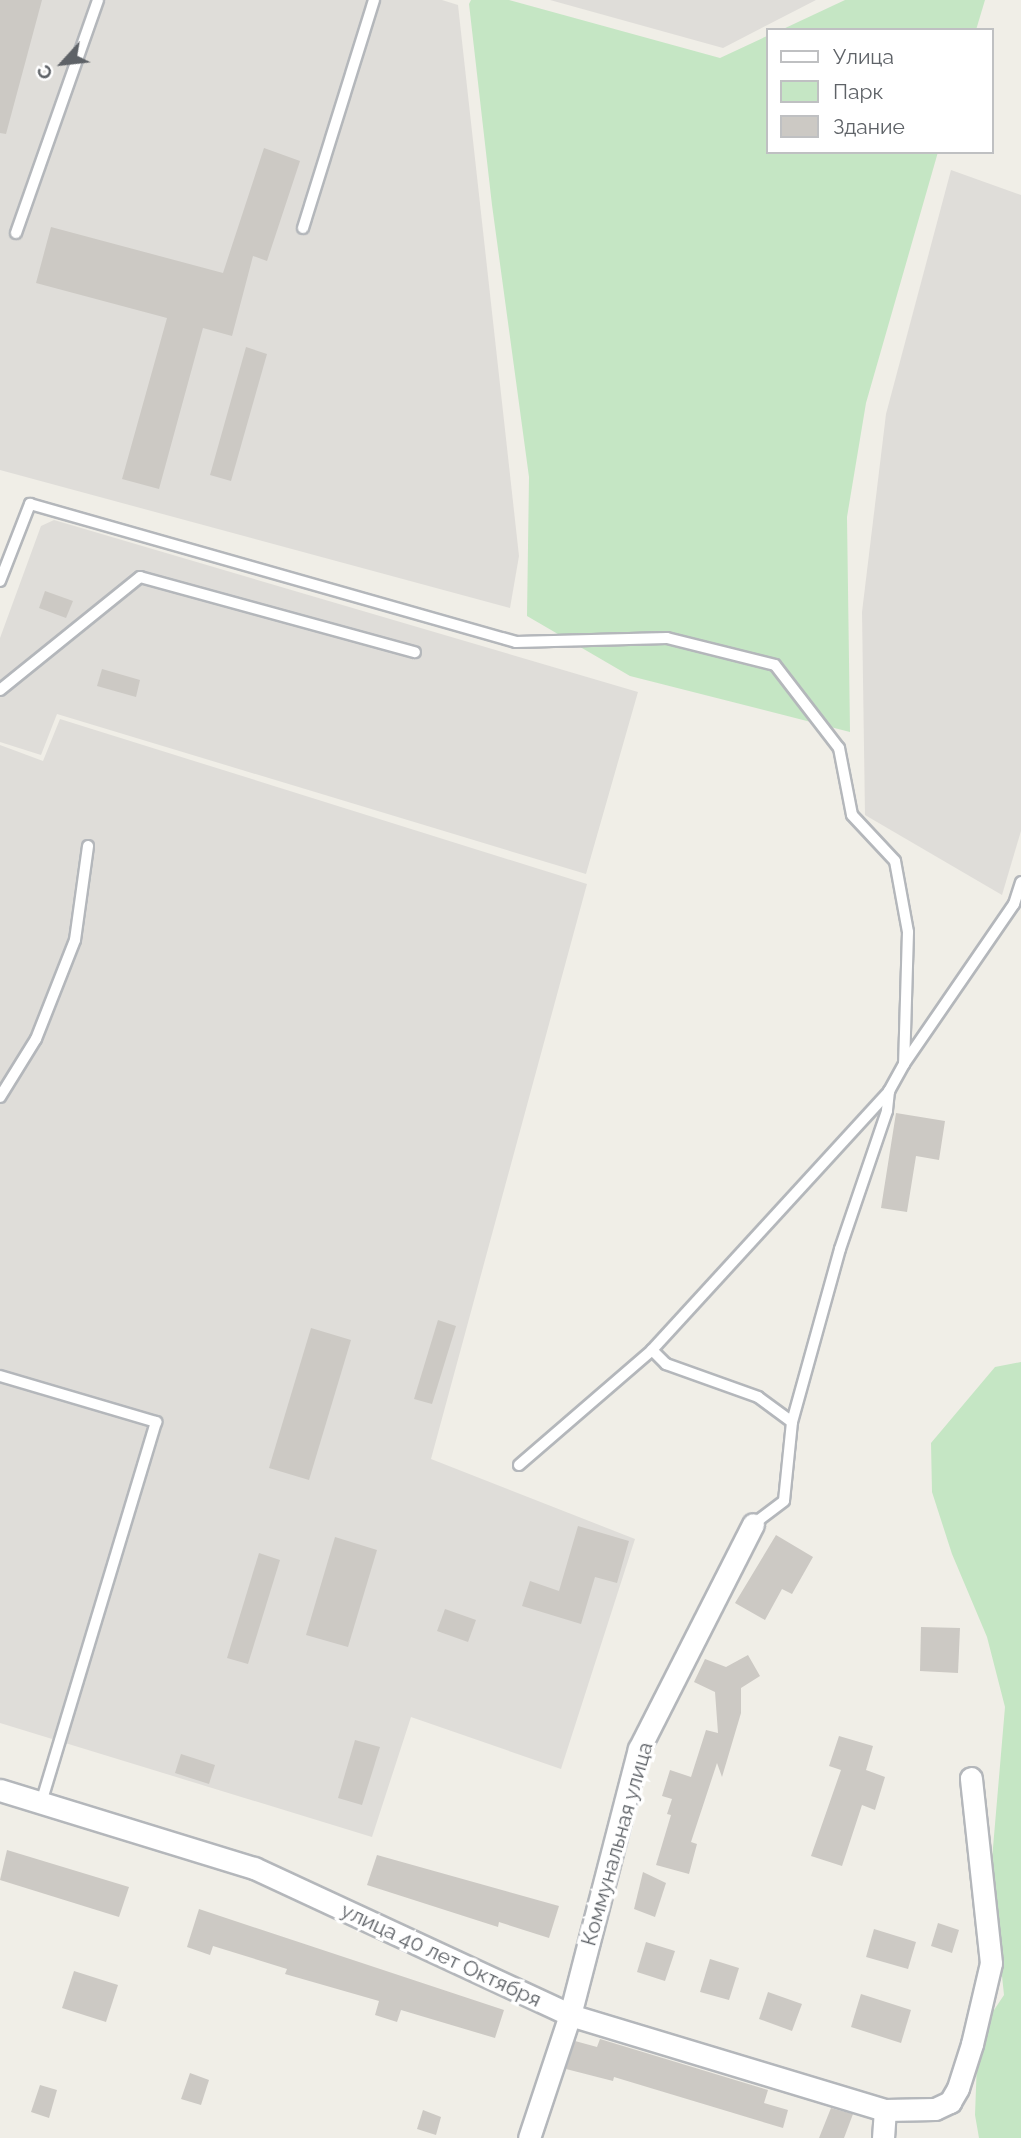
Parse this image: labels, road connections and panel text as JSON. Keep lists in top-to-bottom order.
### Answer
{
  "streets": {
    "street": ["Коммунальная улица", "улица 40 лет Октября"]
  },
  "crossings": [
    ["Коммунальная улица", "улица 40 лет Октября"]
  ],
  "legend": ["Улица", "Парк", "Здание"],
  "north": "bottom left"
}
